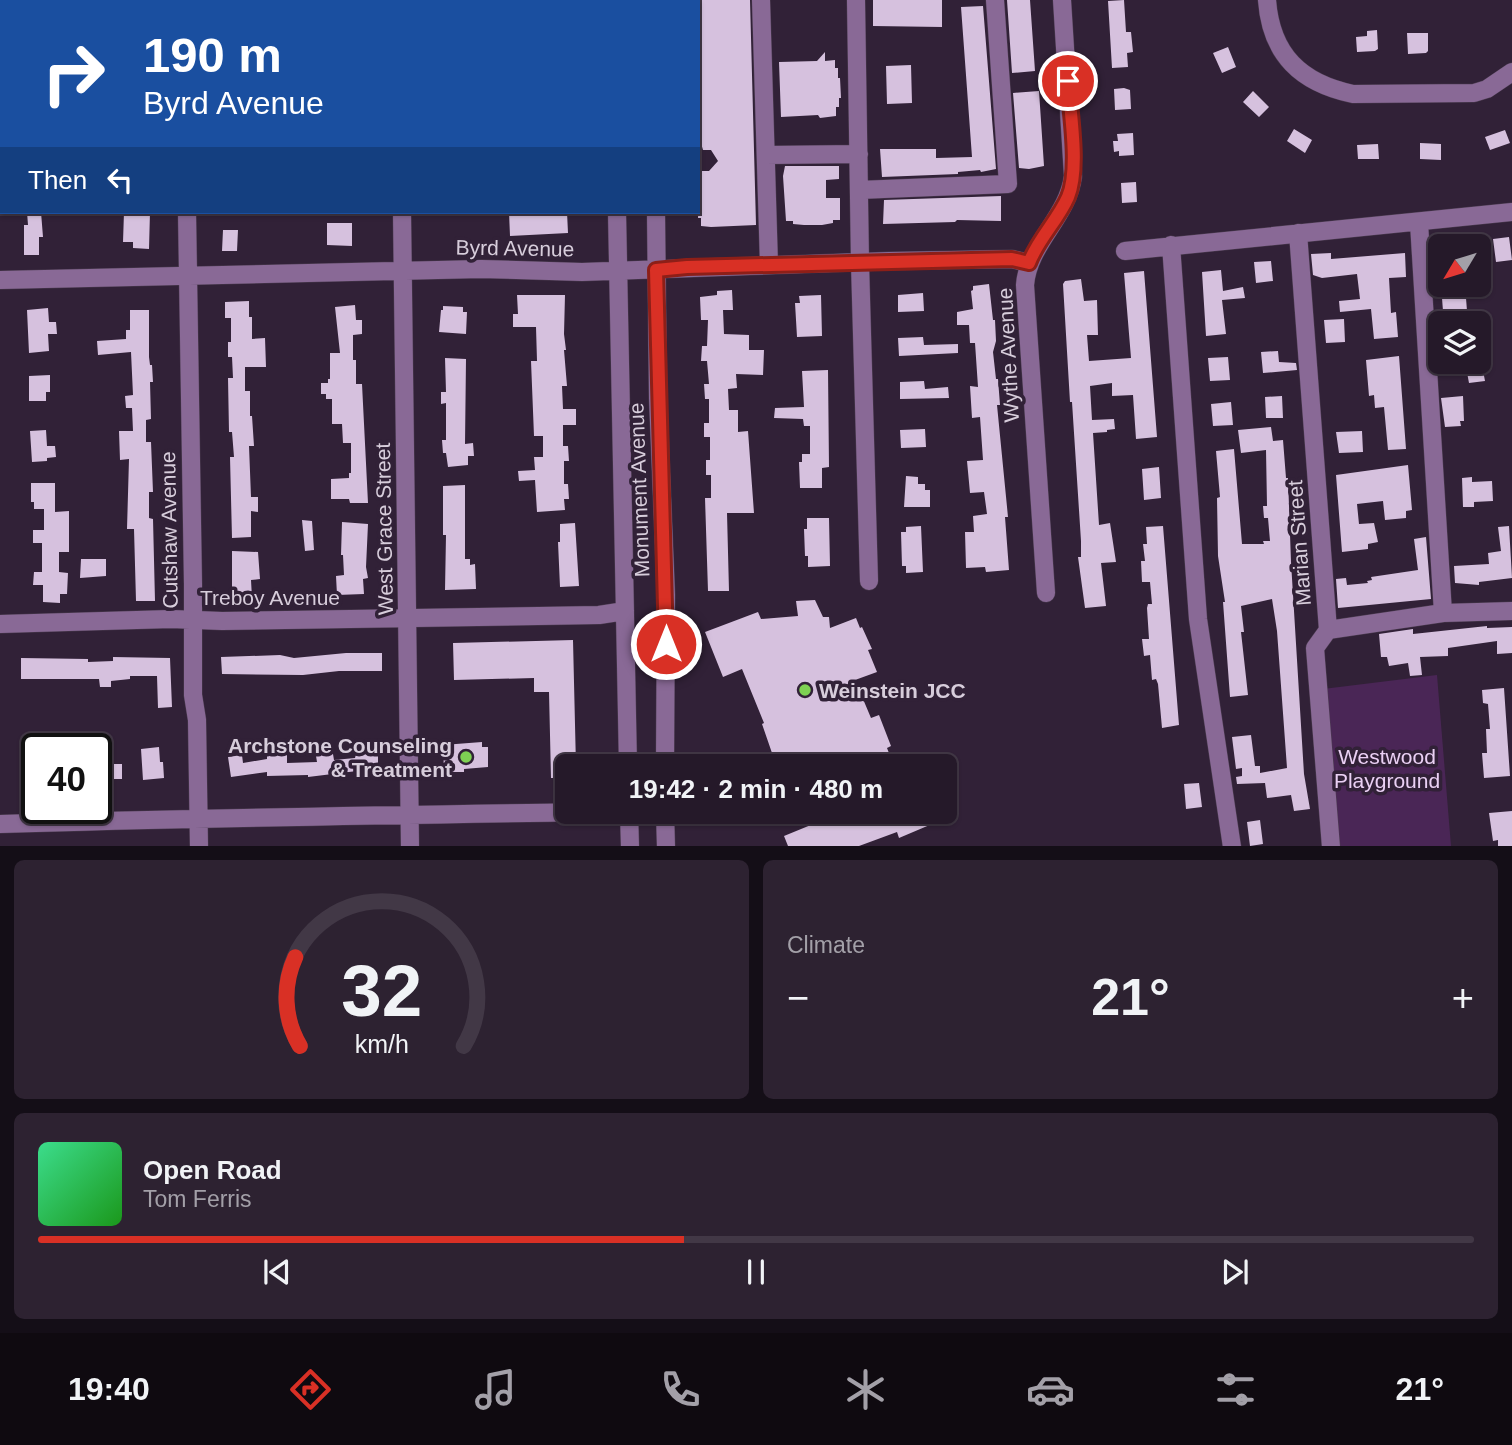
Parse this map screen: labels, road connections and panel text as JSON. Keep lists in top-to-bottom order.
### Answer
{
  "streets": {
    "street": [
      "Byrd Avenue",
      "Wythe Avenue",
      "Monument Avenue",
      "West Grace Street",
      "Cutshaw Avenue",
      "Marian Street",
      "Treboy Avenue"
    ]
  },
  "crossings": [
    ["Byrd Avenue", "Wythe Avenue"],
    ["Byrd Avenue", "Monument Avenue"],
    ["Byrd Avenue", "West Grace Street"],
    ["Byrd Avenue", "Cutshaw Avenue"],
    ["Monument Avenue", "Treboy Avenue"],
    ["West Grace Street", "Treboy Avenue"],
    ["Cutshaw Avenue", "Treboy Avenue"]
  ],
  "parks": ["Westwood Playground"],
  "places": ["Weinstein JCC", "Archstone Counseling & Treatment"],
  "north": "bottom left",
  "page": {
    "turn": ["190 m", "Byrd Avenue"],
    "then": "Then",
    "limit": "40",
    "trip": "19:42 · 2 min · 480 m",
    "tile": "Climate",
    "heat": ["−", "21°", "+"],
    "song": ["Open Road", "Tom Ferris"],
    "tabs": ["19:40", "21°"],
    "gauge": ["32", "km/h"]
  }
}
